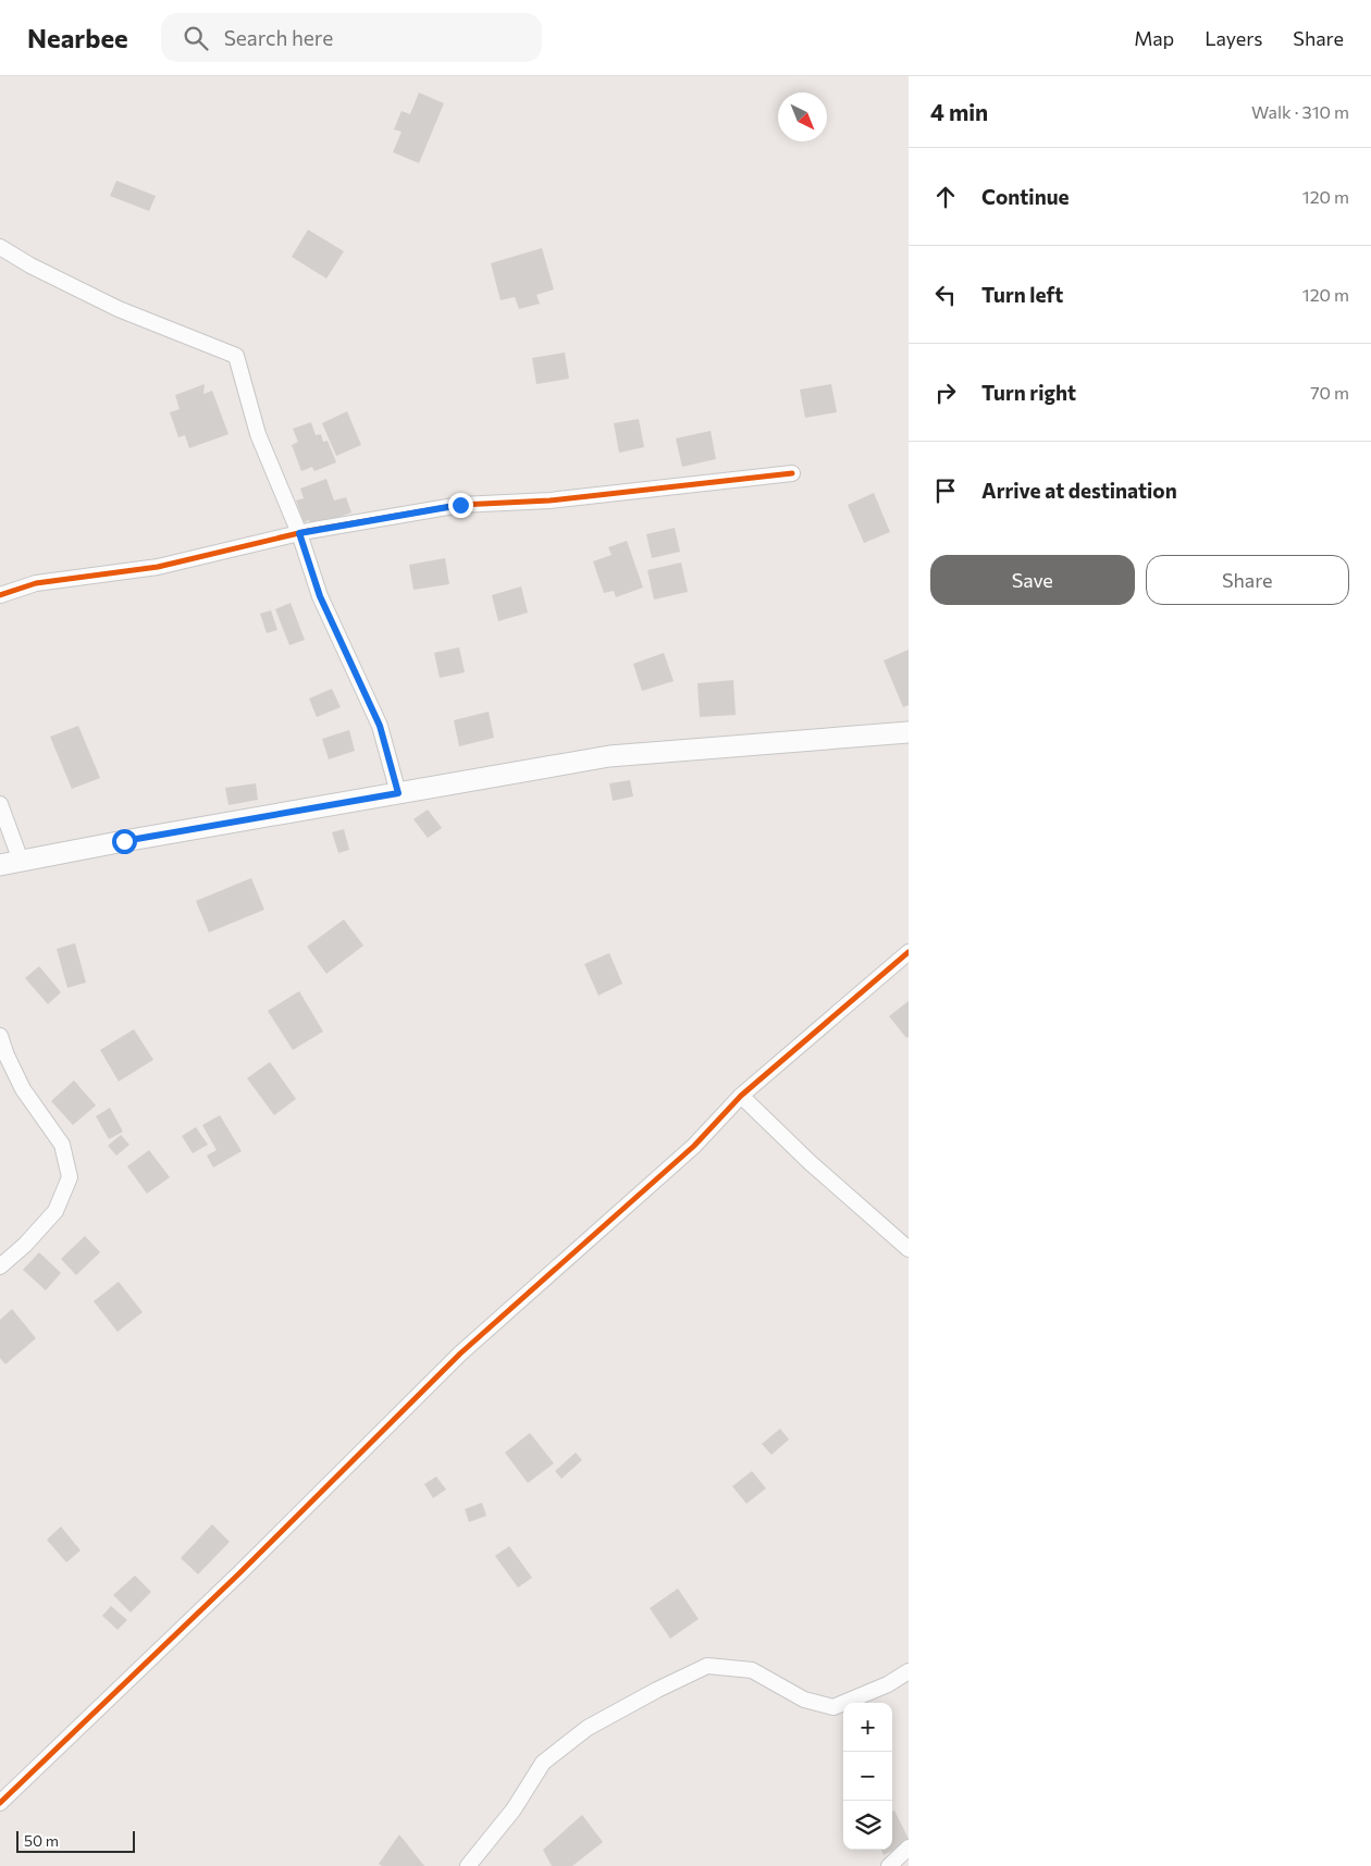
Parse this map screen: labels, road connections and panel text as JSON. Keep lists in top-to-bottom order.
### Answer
{
  "scale_bar": "50 m",
  "north": "bottom right",
  "page": {
    "header": "Nearbee",
    "search": "Search here",
    "nav": ["Map", "Layers", "Share"],
    "heading": ["4 min", "Walk · 310 m"],
    "list": [
      ["Continue", "120 m"],
      ["Turn left", "120 m"],
      ["Turn right", "70 m"],
      "Arrive at destination"
    ],
    "buttons": ["Save", "Share"],
    "map_buttons": ["+", "−"],
    "scale": "50 m"
  }
}
